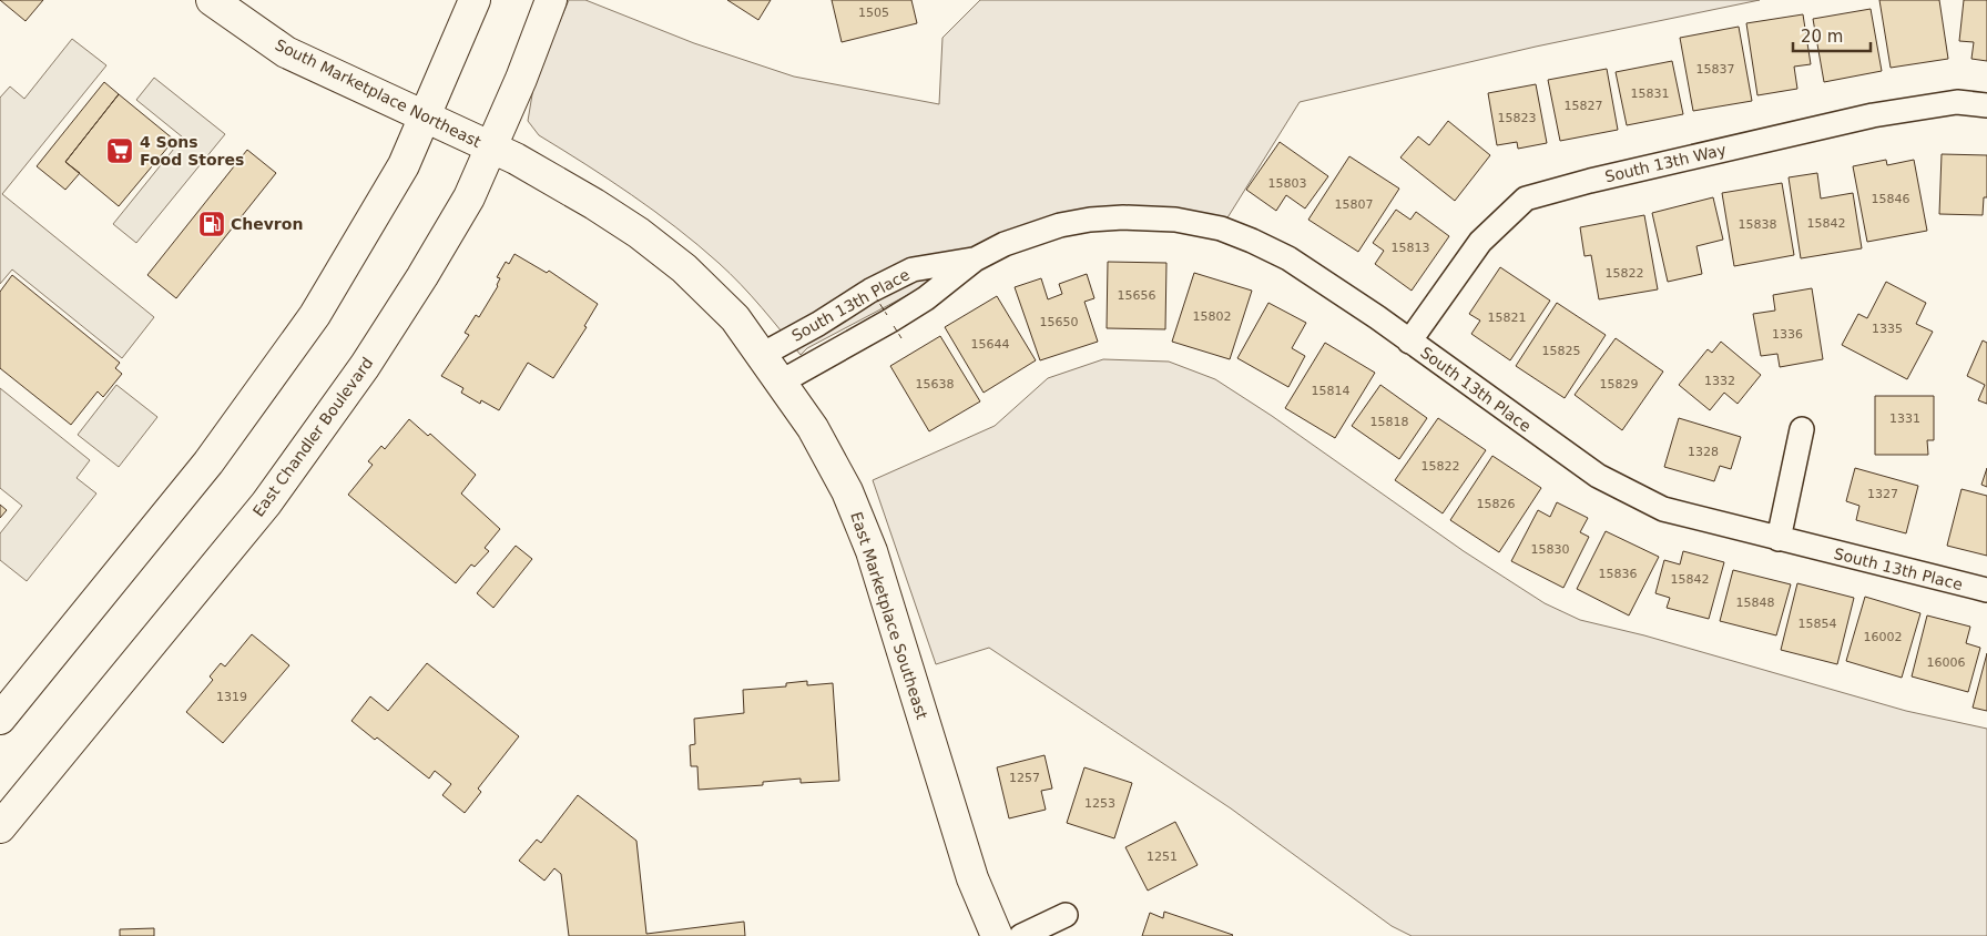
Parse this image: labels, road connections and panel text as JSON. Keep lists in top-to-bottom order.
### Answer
{
  "streets": {
    "main road": ["South Marketplace Northeast", "East Chandler Boulevard", "East Marketplace Southeast"],
    "street": ["South 13th Way", "South 13th Place"]
  },
  "crossings": [
    ["South Marketplace Northeast", "East Chandler Boulevard"],
    ["South Marketplace Northeast", "East Marketplace Southeast"],
    ["South 13th Way", "South 13th Place"],
    ["South 13th Place", "East Marketplace Southeast"],
    ["East Chandler Boulevard", "East Marketplace Southeast"]
  ],
  "places": {
    "supermarket": ["4 Sons Food Stores"],
    "fuel station": ["Chevron"]
  },
  "house_numbers": [
    "1505",
    "15837",
    "15831",
    "15827",
    "15823",
    "15803",
    "15846",
    "15807",
    "15842",
    "15838",
    "15813",
    "15822",
    "15656",
    "15802",
    "15821",
    "15650",
    "1335",
    "1336",
    "15644",
    "15825",
    "1332",
    "15638",
    "15829",
    "15814",
    "1331",
    "15818",
    "1328",
    "15822",
    "1327",
    "15826",
    "15830",
    "15836",
    "15842",
    "15848",
    "15854",
    "16002",
    "16006",
    "1319",
    "1257",
    "1253",
    "1251"
  ],
  "scale_bar": "20 m"
}
